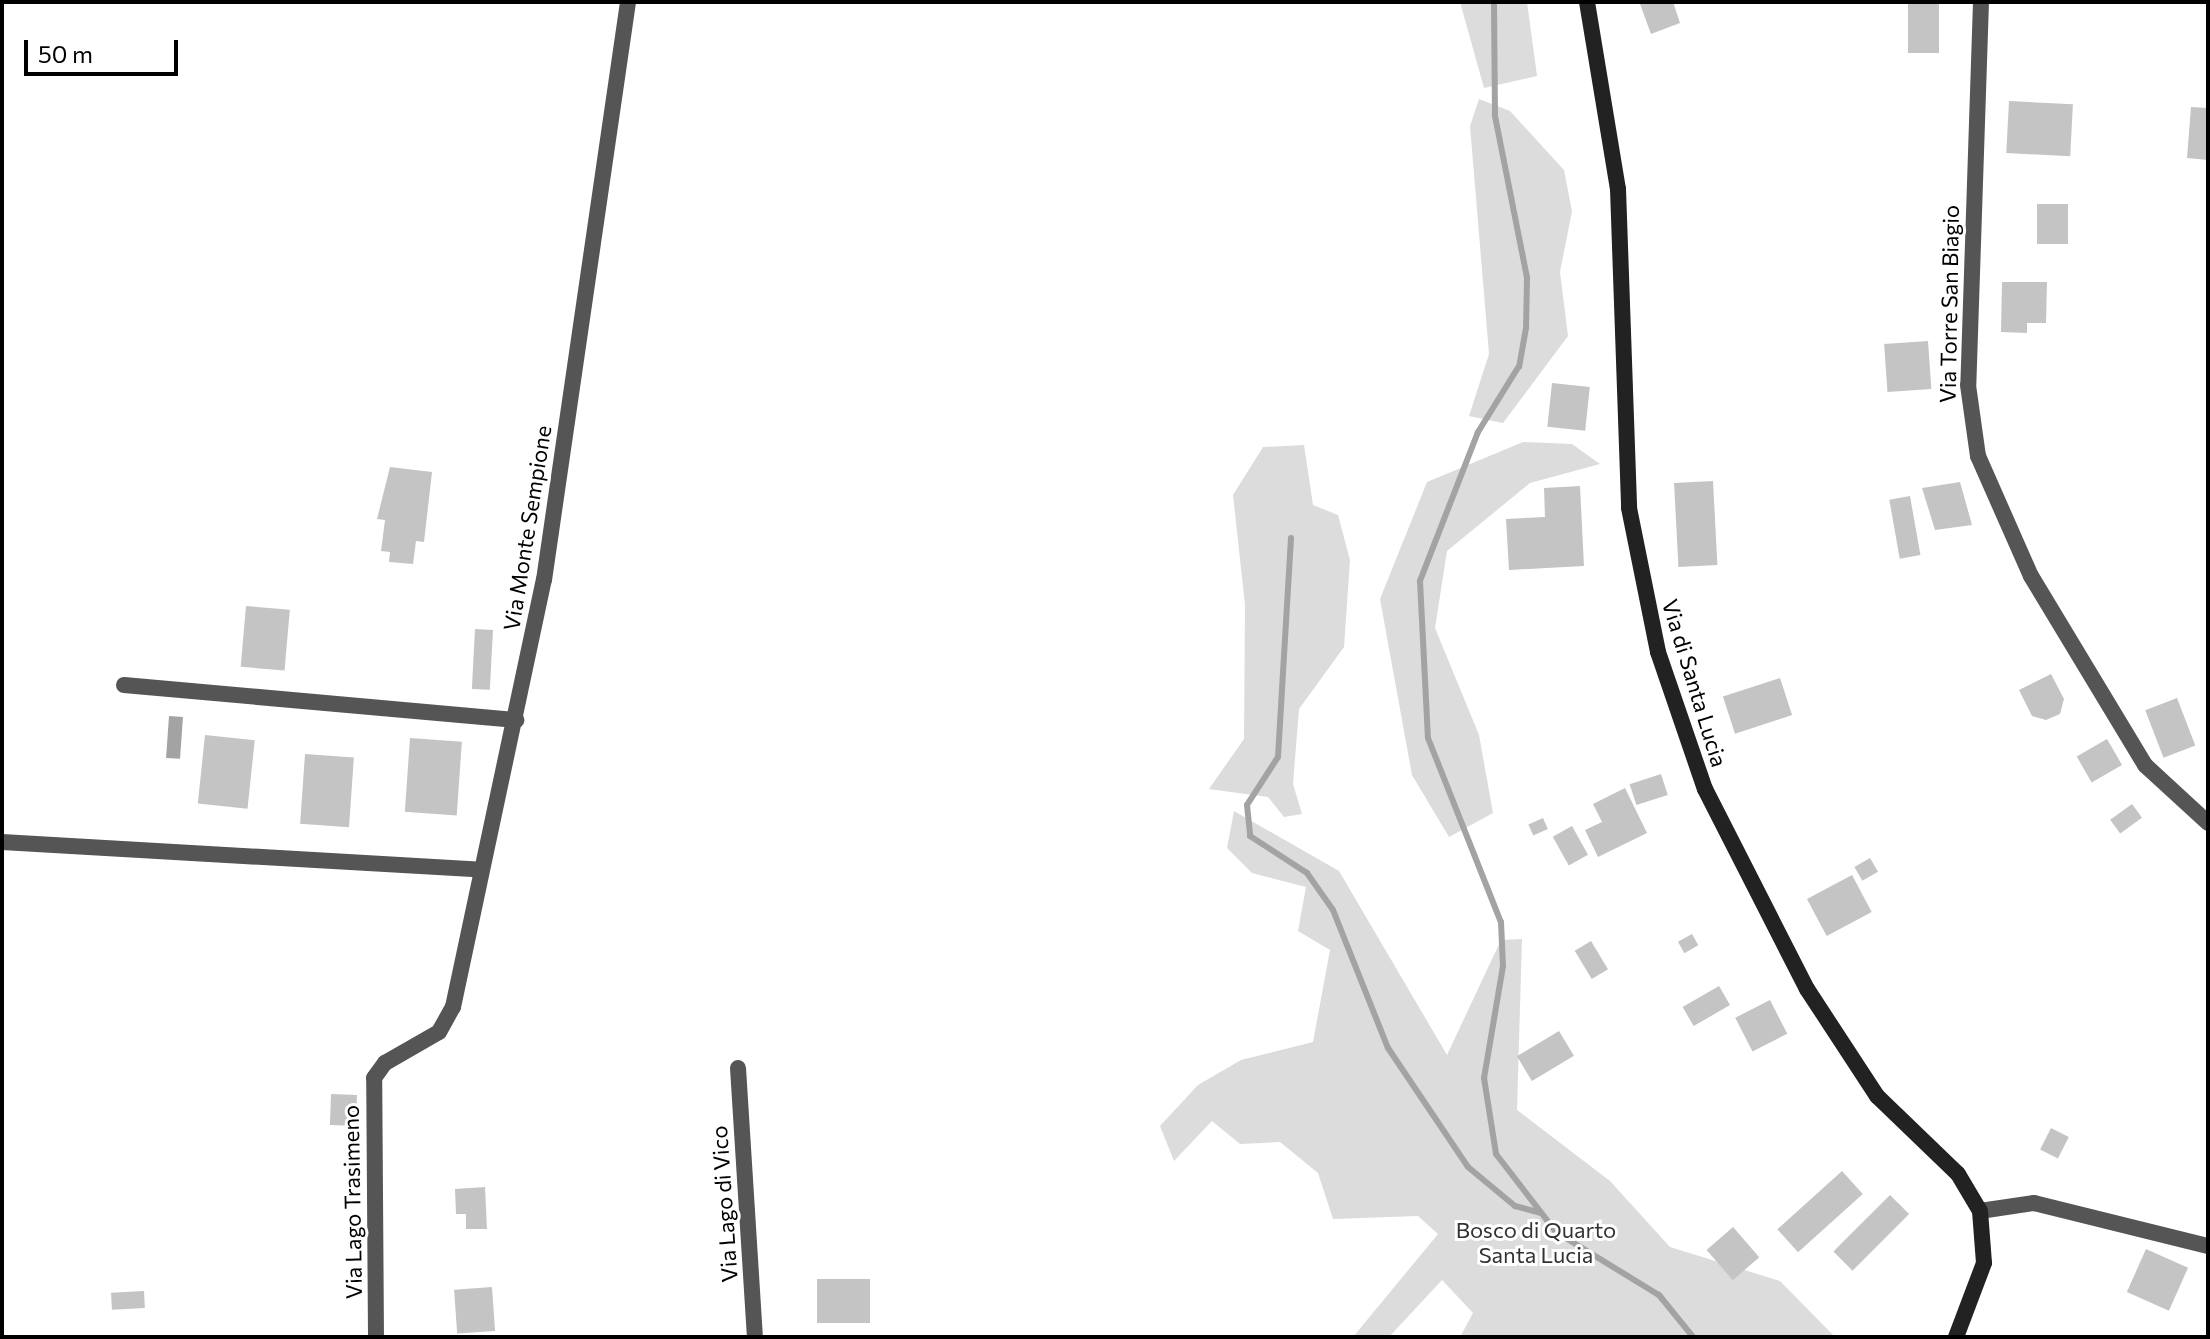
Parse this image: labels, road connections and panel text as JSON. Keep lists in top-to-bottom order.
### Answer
{
  "streets": {
    "street": [
      "Via Torre San Biagio",
      "Via Monte Sempione",
      "Via di Santa Lucia",
      "Via Lago Trasimeno",
      "Via Lago di Vico"
    ]
  },
  "crossings": [
    ["Via Monte Sempione", "Via Lago Trasimeno"]
  ],
  "parks": ["Bosco di Quarto Santa Lucia"],
  "scale_bar": "50 m"
}
